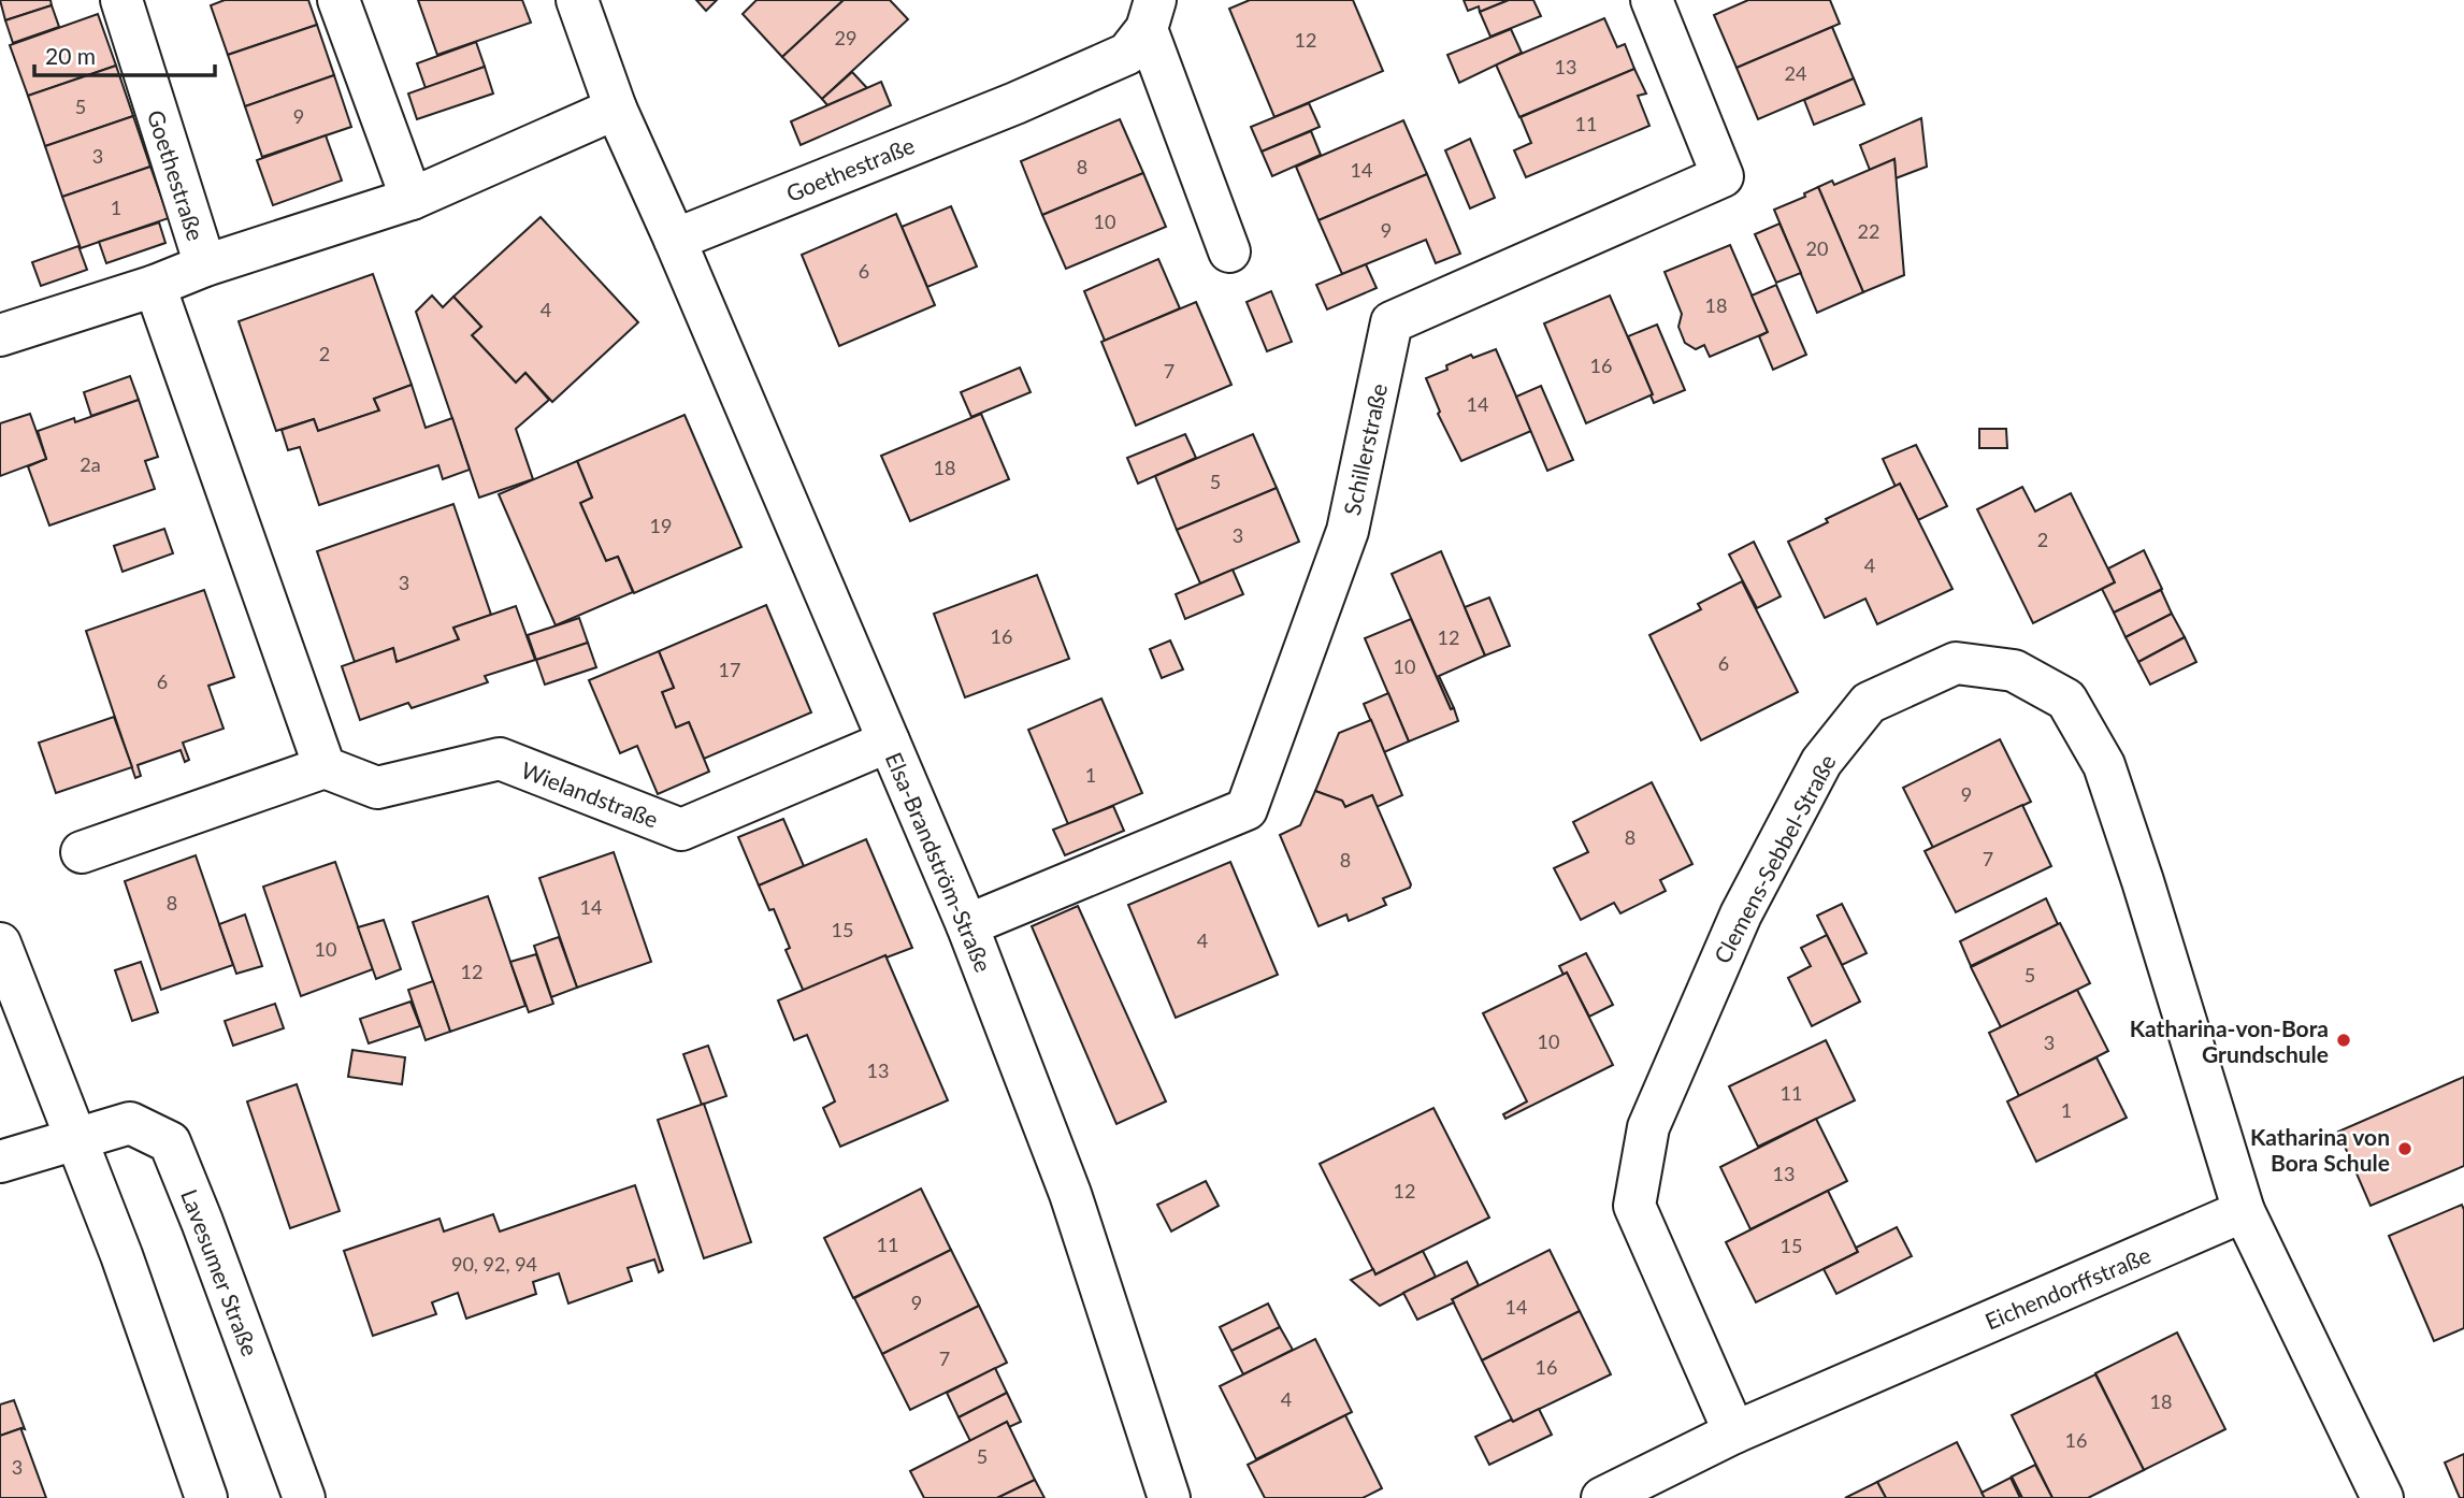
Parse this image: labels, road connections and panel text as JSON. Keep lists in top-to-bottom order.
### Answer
{
  "streets": {
    "street": [
      "Goethestraße",
      "Schillerstraße",
      "Wielandstraße",
      "Clemens-Sebbel-Straße",
      "Elsa-Brandström-Straße",
      "Lavesumer Straße",
      "Eichendorffstraße"
    ]
  },
  "crossings": [
    ["Goethestraße", "Elsa-Brandström-Straße"],
    ["Schillerstraße", "Elsa-Brandström-Straße"],
    ["Wielandstraße", "Elsa-Brandström-Straße"],
    ["Clemens-Sebbel-Straße", "Eichendorffstraße"]
  ],
  "places": ["Katharina-von-Bora Grundschule", "Katharina von Bora Schule"],
  "house_numbers": [
    "29",
    "12",
    "13",
    "24",
    "5",
    "9",
    "11",
    "3",
    "8",
    "14",
    "1",
    "10",
    "9",
    "22",
    "20",
    "6",
    "18",
    "4",
    "2",
    "16",
    "7",
    "14",
    "2a",
    "18",
    "5",
    "19",
    "3",
    "2",
    "4",
    "3",
    "16",
    "12",
    "6",
    "10",
    "17",
    "6",
    "1",
    "9",
    "8",
    "7",
    "8",
    "8",
    "14",
    "15",
    "4",
    "10",
    "12",
    "5",
    "10",
    "3",
    "13",
    "11",
    "1",
    "13",
    "12",
    "11",
    "15",
    "90, 92, 94",
    "9",
    "14",
    "7",
    "16",
    "4",
    "18",
    "16",
    "5",
    "3"
  ],
  "scale_bar": "20 m"
}
